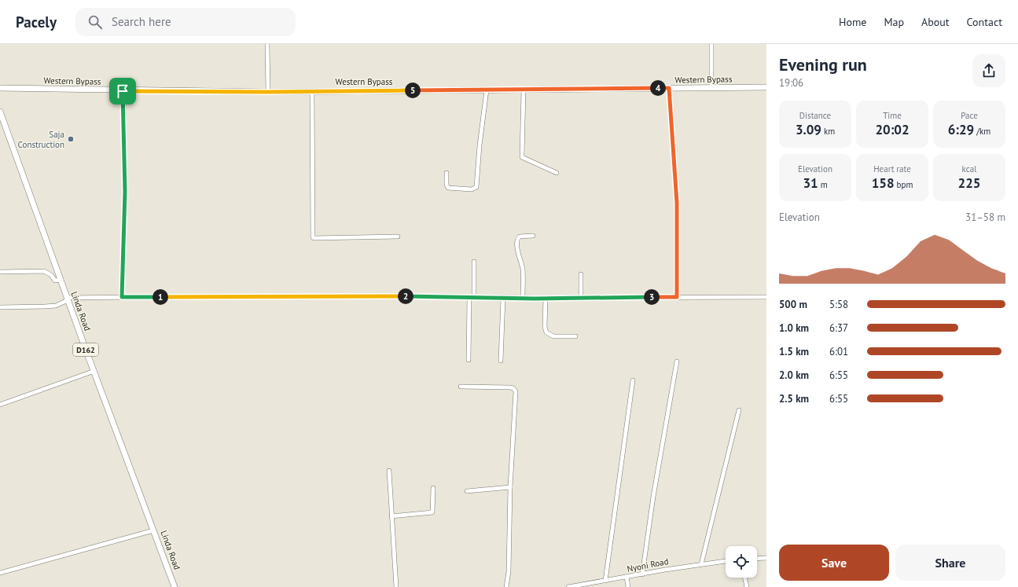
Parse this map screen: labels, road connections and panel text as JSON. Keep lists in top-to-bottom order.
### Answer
{
  "streets": {
    "main road": ["Western Bypass", "Linda Road", "D162"],
    "street": ["Nyoni Road"]
  },
  "places": ["Saja Construction"],
  "page": {
    "header": "Pacely",
    "search": "Search here",
    "nav": [
      "Home",
      "Map",
      "About",
      "Contact"
    ],
    "heading": ["Evening run", "19:06"],
    "pins": [
      "4",
      "5",
      "2",
      "1",
      "3"
    ],
    "stats": [
      ["Distance", "3.09 km"],
      ["Time", "20:02"],
      ["Pace", "6:29 /km"],
      ["Elevation", "31 m"],
      ["Heart rate", "158 bpm"],
      ["kcal", "225"]
    ],
    "chart": ["Elevation", "31–58 m"],
    "list": [
      {
        "name": "500 m",
        "note": "5:58"
      },
      {
        "name": "1.0 km",
        "note": "6:37"
      },
      {
        "name": "1.5 km",
        "note": "6:01"
      },
      {
        "name": "2.0 km",
        "note": "6:55"
      },
      {
        "name": "2.5 km",
        "note": "6:55"
      }
    ],
    "buttons": ["Save", "Share"]
  }
}
